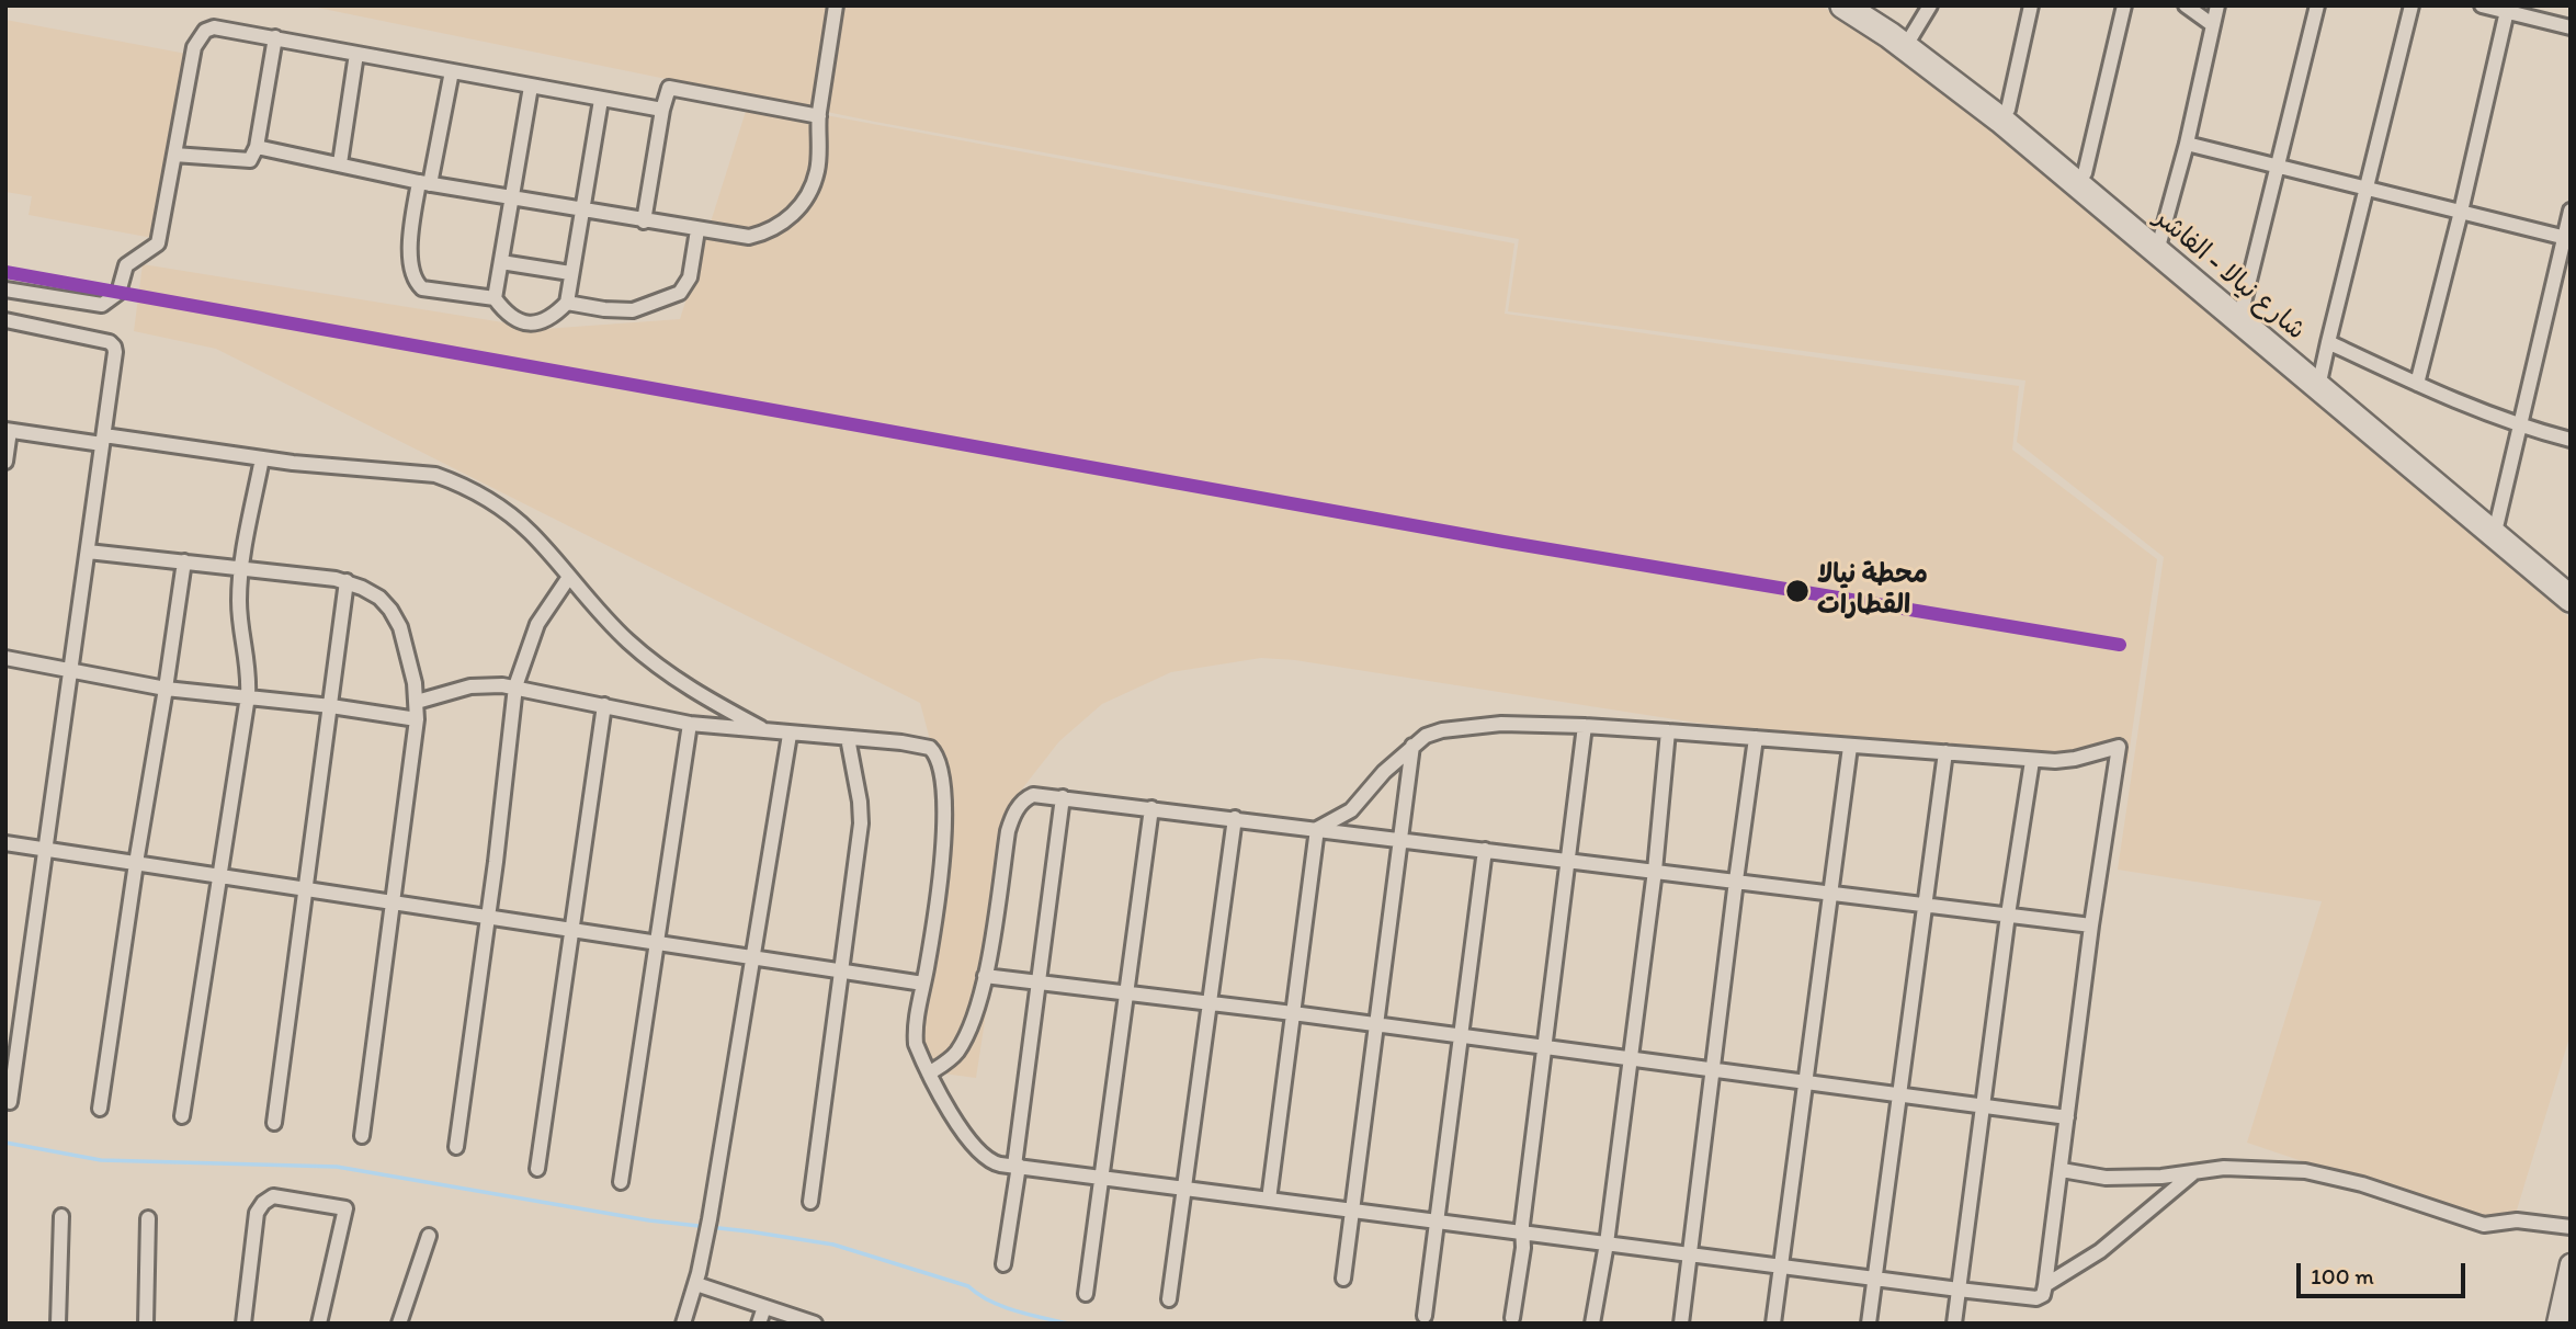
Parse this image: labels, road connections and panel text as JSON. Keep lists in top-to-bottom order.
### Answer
{
  "streets": {
    "highway": ["شارع نيالا - الفاشر"]
  },
  "places": ["محطة نيالا القطارات"],
  "scale_bar": "100 m"
}
